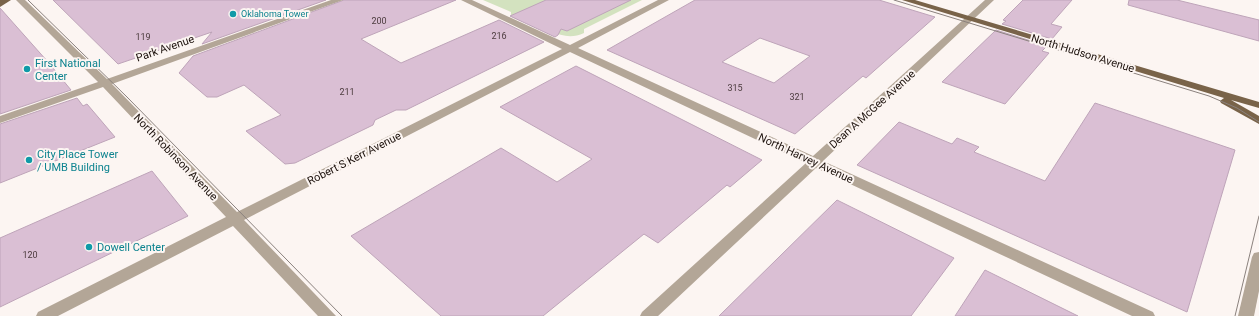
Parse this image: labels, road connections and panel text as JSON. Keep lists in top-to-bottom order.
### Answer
{
  "streets": {
    "main road": ["North Hudson Avenue"],
    "street": [
      "Park Avenue",
      "Dean A McGee Avenue",
      "North Robinson Avenue",
      "Robert S Kerr Avenue",
      "North Harvey Avenue"
    ]
  },
  "crossings": [
    ["Park Avenue", "North Robinson Avenue"],
    ["North Hudson Avenue", "Dean A McGee Avenue"],
    ["Dean A McGee Avenue", "North Harvey Avenue"],
    ["North Robinson Avenue", "Robert S Kerr Avenue"],
    ["Robert S Kerr Avenue", "North Harvey Avenue"]
  ],
  "places": [
    "Oklahoma Tower",
    "First National Center",
    "City Place Tower / UMB Building",
    "Dowell Center"
  ],
  "house_numbers": [
    "200",
    "216",
    "119",
    "315",
    "211",
    "321",
    "120"
  ]
}
